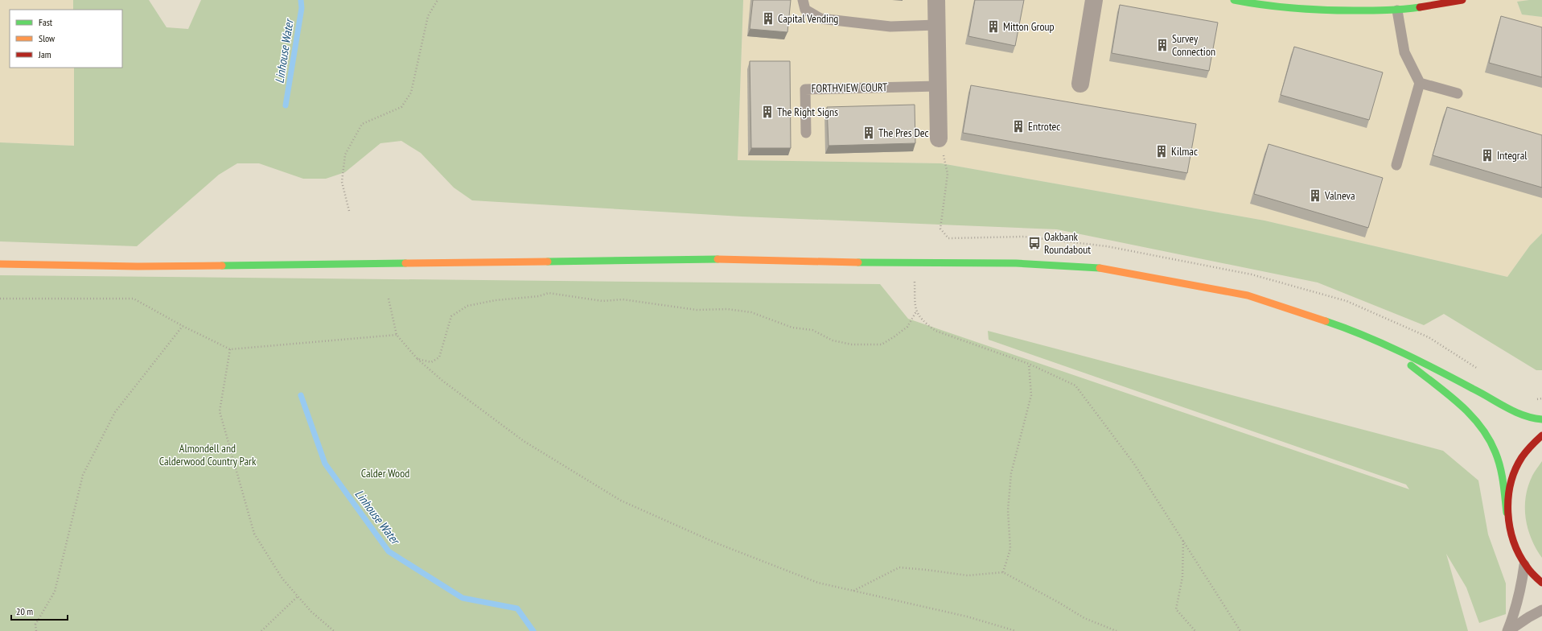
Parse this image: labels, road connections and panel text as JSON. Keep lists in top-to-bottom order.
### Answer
{
  "streets": {
    "lane": ["FORTHVIEW COURT"]
  },
  "water": ["Linhouse Water"],
  "parks": ["Almondell and Calderwood Country Park", "Calder Wood"],
  "places": {
    "building": [
      "Capital Vending",
      "Mitton Group",
      "Survey Connection",
      "The Right Signs",
      "Entrotec",
      "The Pres Dec",
      "Kilmac",
      "Integral",
      "Valneva"
    ],
    "bus stop": ["Oakbank Roundabout"]
  },
  "legend": ["Fast", "Slow", "Jam"],
  "scale_bar": "20 m"
}
